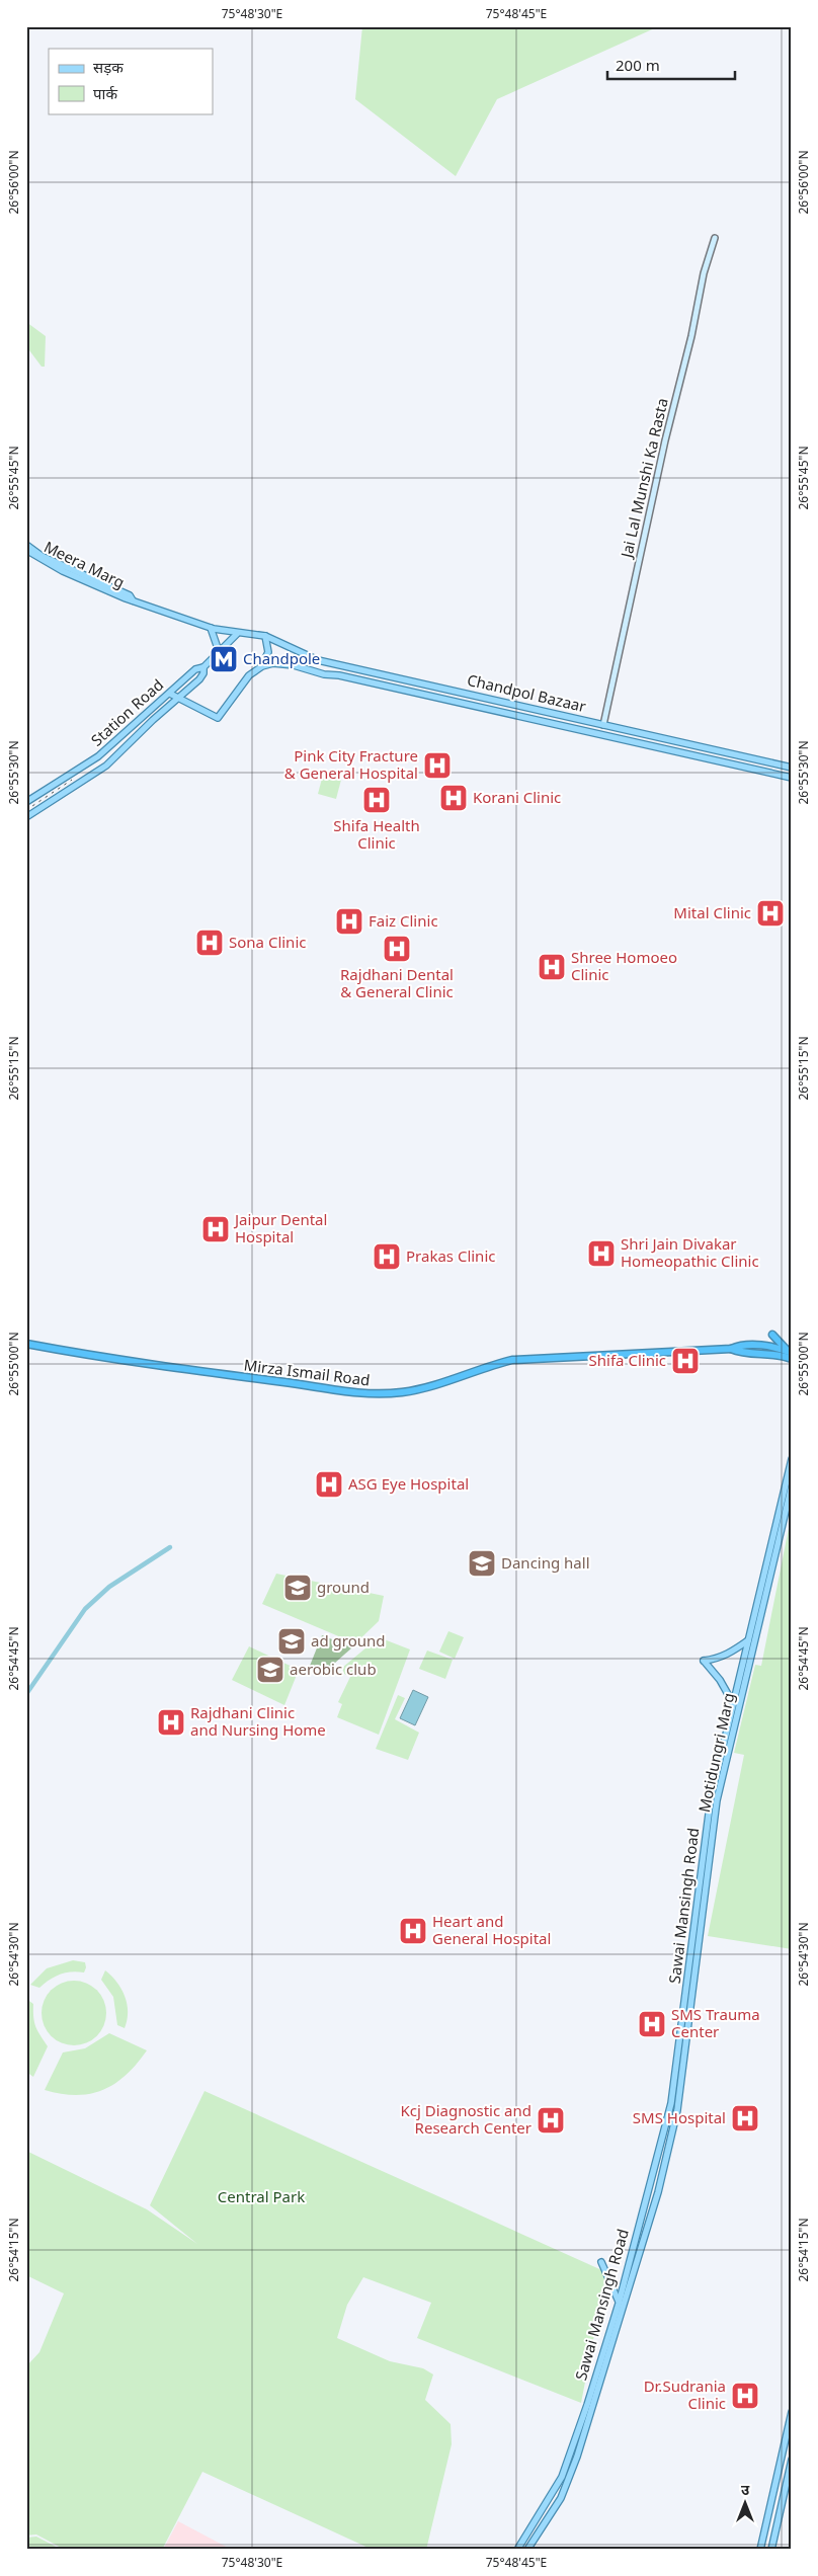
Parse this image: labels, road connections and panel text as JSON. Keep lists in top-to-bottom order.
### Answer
{
  "streets": {
    "highway": ["Mirza Ismail Road"],
    "main road": [
      "Jai Lal Munshi Ka Rasta",
      "Meera Marg",
      "Chandpol Bazaar",
      "Station Road",
      "Motidungri Marg",
      "Sawai Mansingh Road"
    ]
  },
  "crossings": [
    ["Jai Lal Munshi Ka Rasta", "Chandpol Bazaar"]
  ],
  "parks": ["Central Park"],
  "places": {
    "metro station": ["Chandpole"],
    "hospital": [
      "Pink City Fracture & General Hospital",
      "Korani Clinic",
      "Shifa Health Clinic",
      "Mital Clinic",
      "Faiz Clinic",
      "Sona Clinic",
      "Rajdhani Dental & General Clinic",
      "Shree Homoeo Clinic",
      "Jaipur Dental Hospital",
      "Shri Jain Divakar Homeopathic Clinic",
      "Prakas Clinic",
      "Shifa Clinic",
      "ASG Eye Hospital",
      "Rajdhani Clinic and Nursing Home",
      "Heart and General Hospital",
      "SMS Trauma Center",
      "SMS Hospital",
      "Kcj Diagnostic and Research Center",
      "Dr.Sudrania Clinic"
    ],
    "school or university": [
      "Dancing hall",
      "ground",
      "ad ground",
      "aerobic club"
    ]
  },
  "legend": ["सड़क", "पार्क"],
  "scale_bar": "200 m",
  "north": "top",
  "coordinates": [
    "75°48'30\"E",
    "75°48'45\"E",
    "26°56'00\"N",
    "26°55'45\"N",
    "26°55'30\"N",
    "26°55'15\"N",
    "26°55'00\"N",
    "26°54'45\"N",
    "26°54'30\"N",
    "26°54'15\"N"
  ]
}
